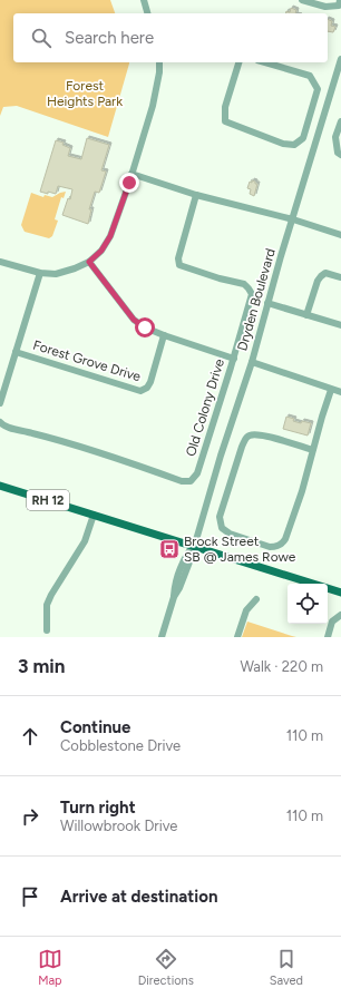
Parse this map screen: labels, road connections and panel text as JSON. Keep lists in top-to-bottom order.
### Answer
{
  "streets": {
    "main road": ["RH 12"],
    "street": ["Dryden Boulevard", "Forest Grove Drive", "Old Colony Drive"]
  },
  "crossings": [
    ["Dryden Boulevard", "RH 12"]
  ],
  "parks": ["Forest Heights Park"],
  "places": {
    "bus stop": ["Brock Street SB @ James Rowe"]
  },
  "page": {
    "search": "Search here",
    "heading": ["3 min", "Walk · 220 m"],
    "list": [
      ["Continue", "Cobblestone Drive", "110 m"],
      ["Turn right", "Willowbrook Drive", "110 m"],
      "Arrive at destination"
    ],
    "nav": ["Map", "Directions", "Saved"]
  }
}
